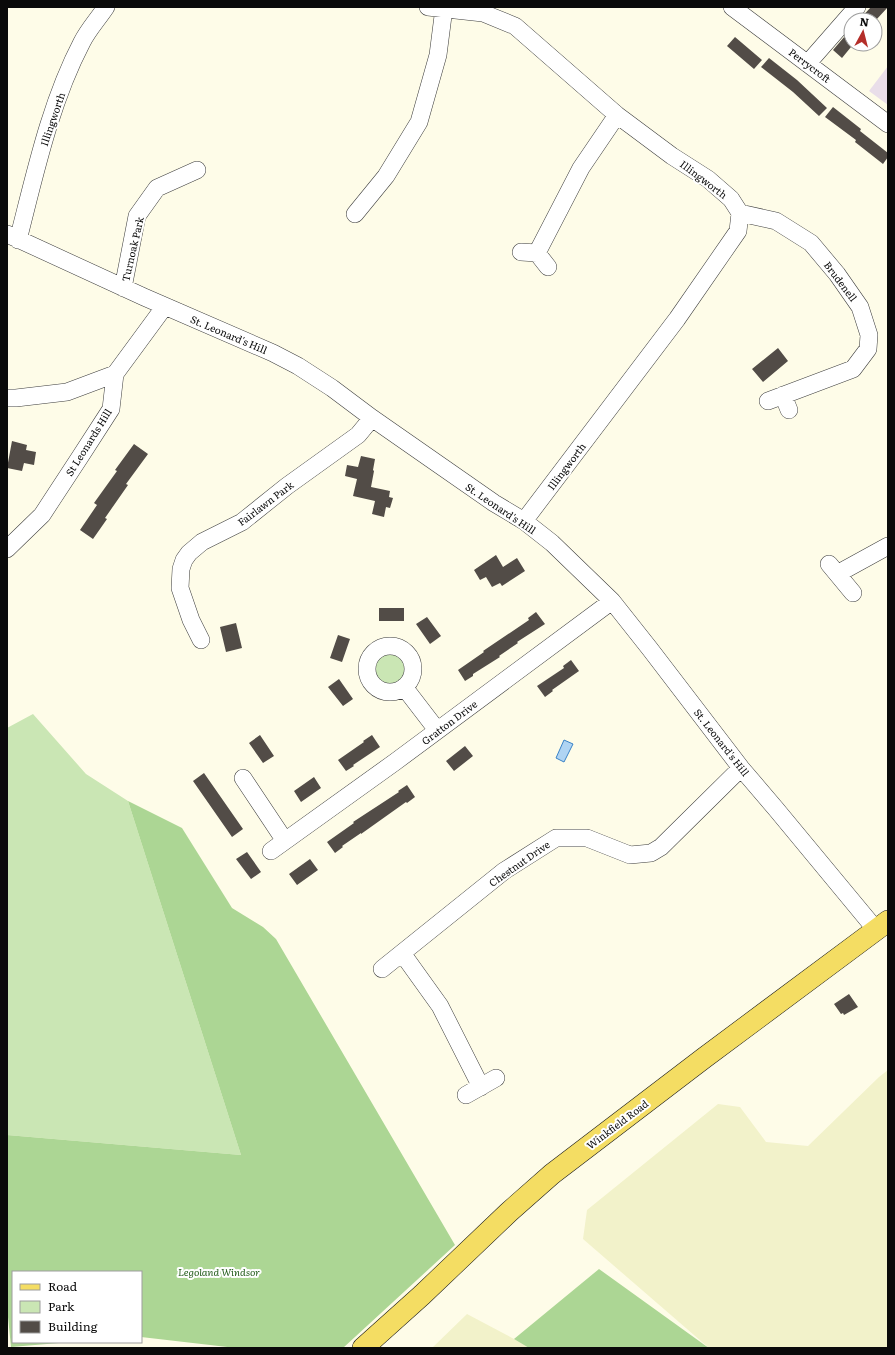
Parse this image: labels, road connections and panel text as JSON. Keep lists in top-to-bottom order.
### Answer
{
  "streets": {
    "main road": ["Winkfield Road"],
    "street": [
      "Perrycroft",
      "Illingworth",
      "Turnoak Park",
      "Brudenell",
      "St. Leonard's Hill",
      "St Leonards Hill",
      "Fairlawn Park",
      "Gratton Drive",
      "Chestnut Drive"
    ]
  },
  "crossings": [
    ["Illingworth", "Brudenell"],
    ["Illingworth", "St. Leonard's Hill"],
    ["Turnoak Park", "St. Leonard's Hill"],
    ["St. Leonard's Hill", "St Leonards Hill"],
    ["St. Leonard's Hill", "Fairlawn Park"],
    ["St. Leonard's Hill", "Gratton Drive"],
    ["St. Leonard's Hill", "Chestnut Drive"],
    ["St. Leonard's Hill", "Winkfield Road"]
  ],
  "parks": ["Legoland Windsor"],
  "legend": ["Road", "Park", "Building"],
  "north": "top"
}
